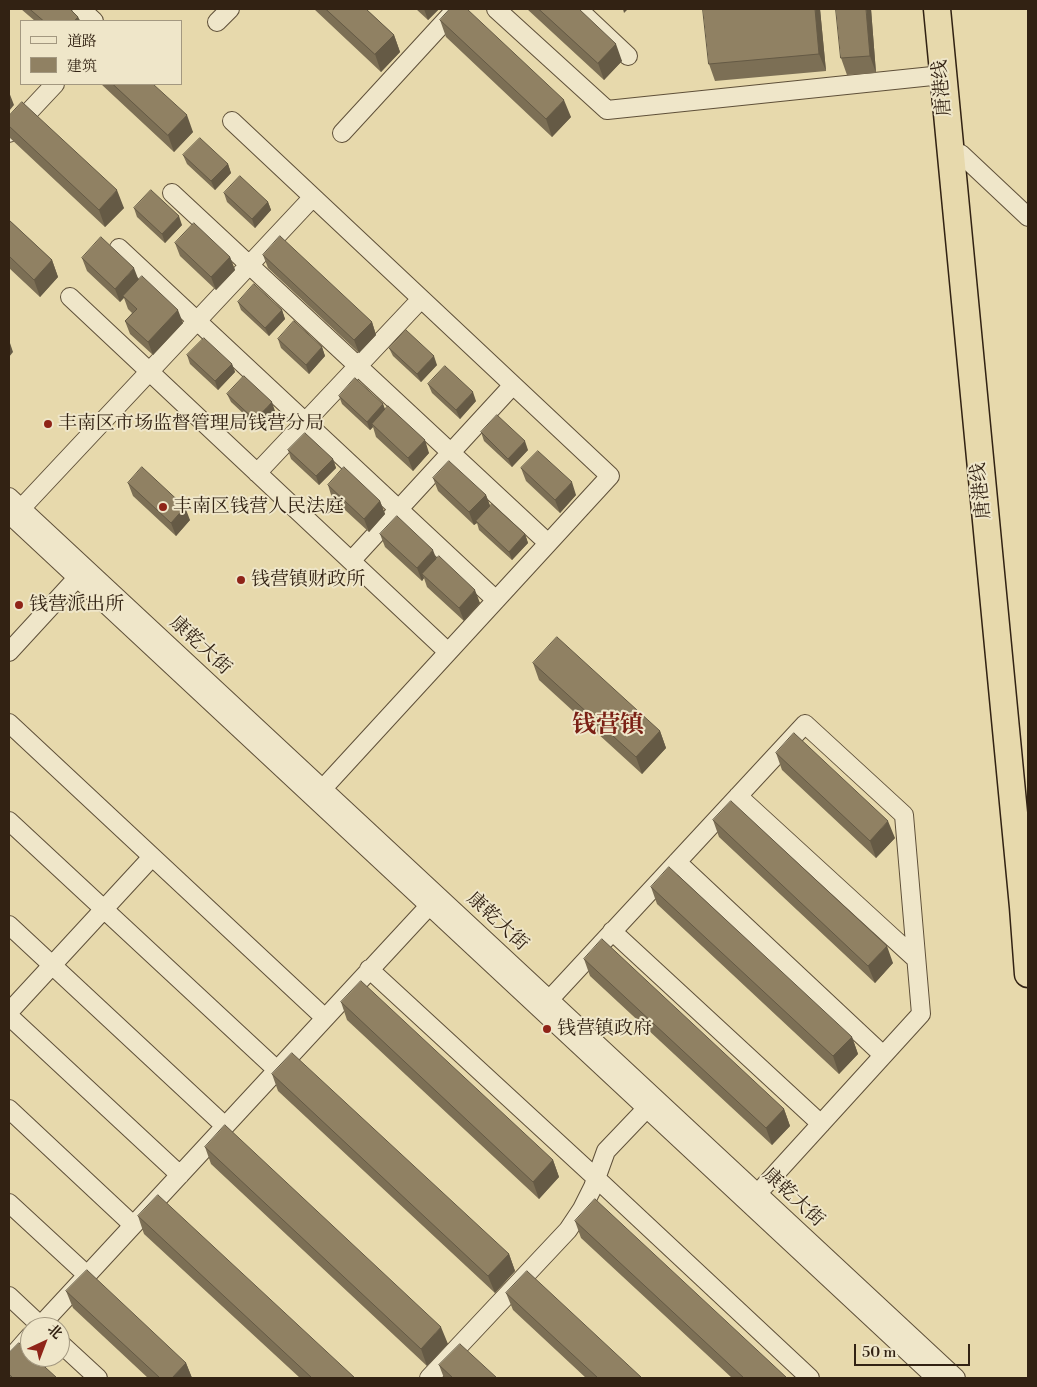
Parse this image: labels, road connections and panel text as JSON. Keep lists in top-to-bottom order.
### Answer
{
  "streets": {
    "highway": ["唐港线"],
    "street": ["康乾大街"]
  },
  "districts": ["钱营镇"],
  "places": [
    "丰南区市场监督管理局钱营分局",
    "丰南区钱营人民法庭",
    "钱营镇财政所",
    "钱营派出所",
    "钱营镇政府"
  ],
  "legend": ["道路", "建筑"],
  "scale_bar": "50 m",
  "north": "top right"
}
